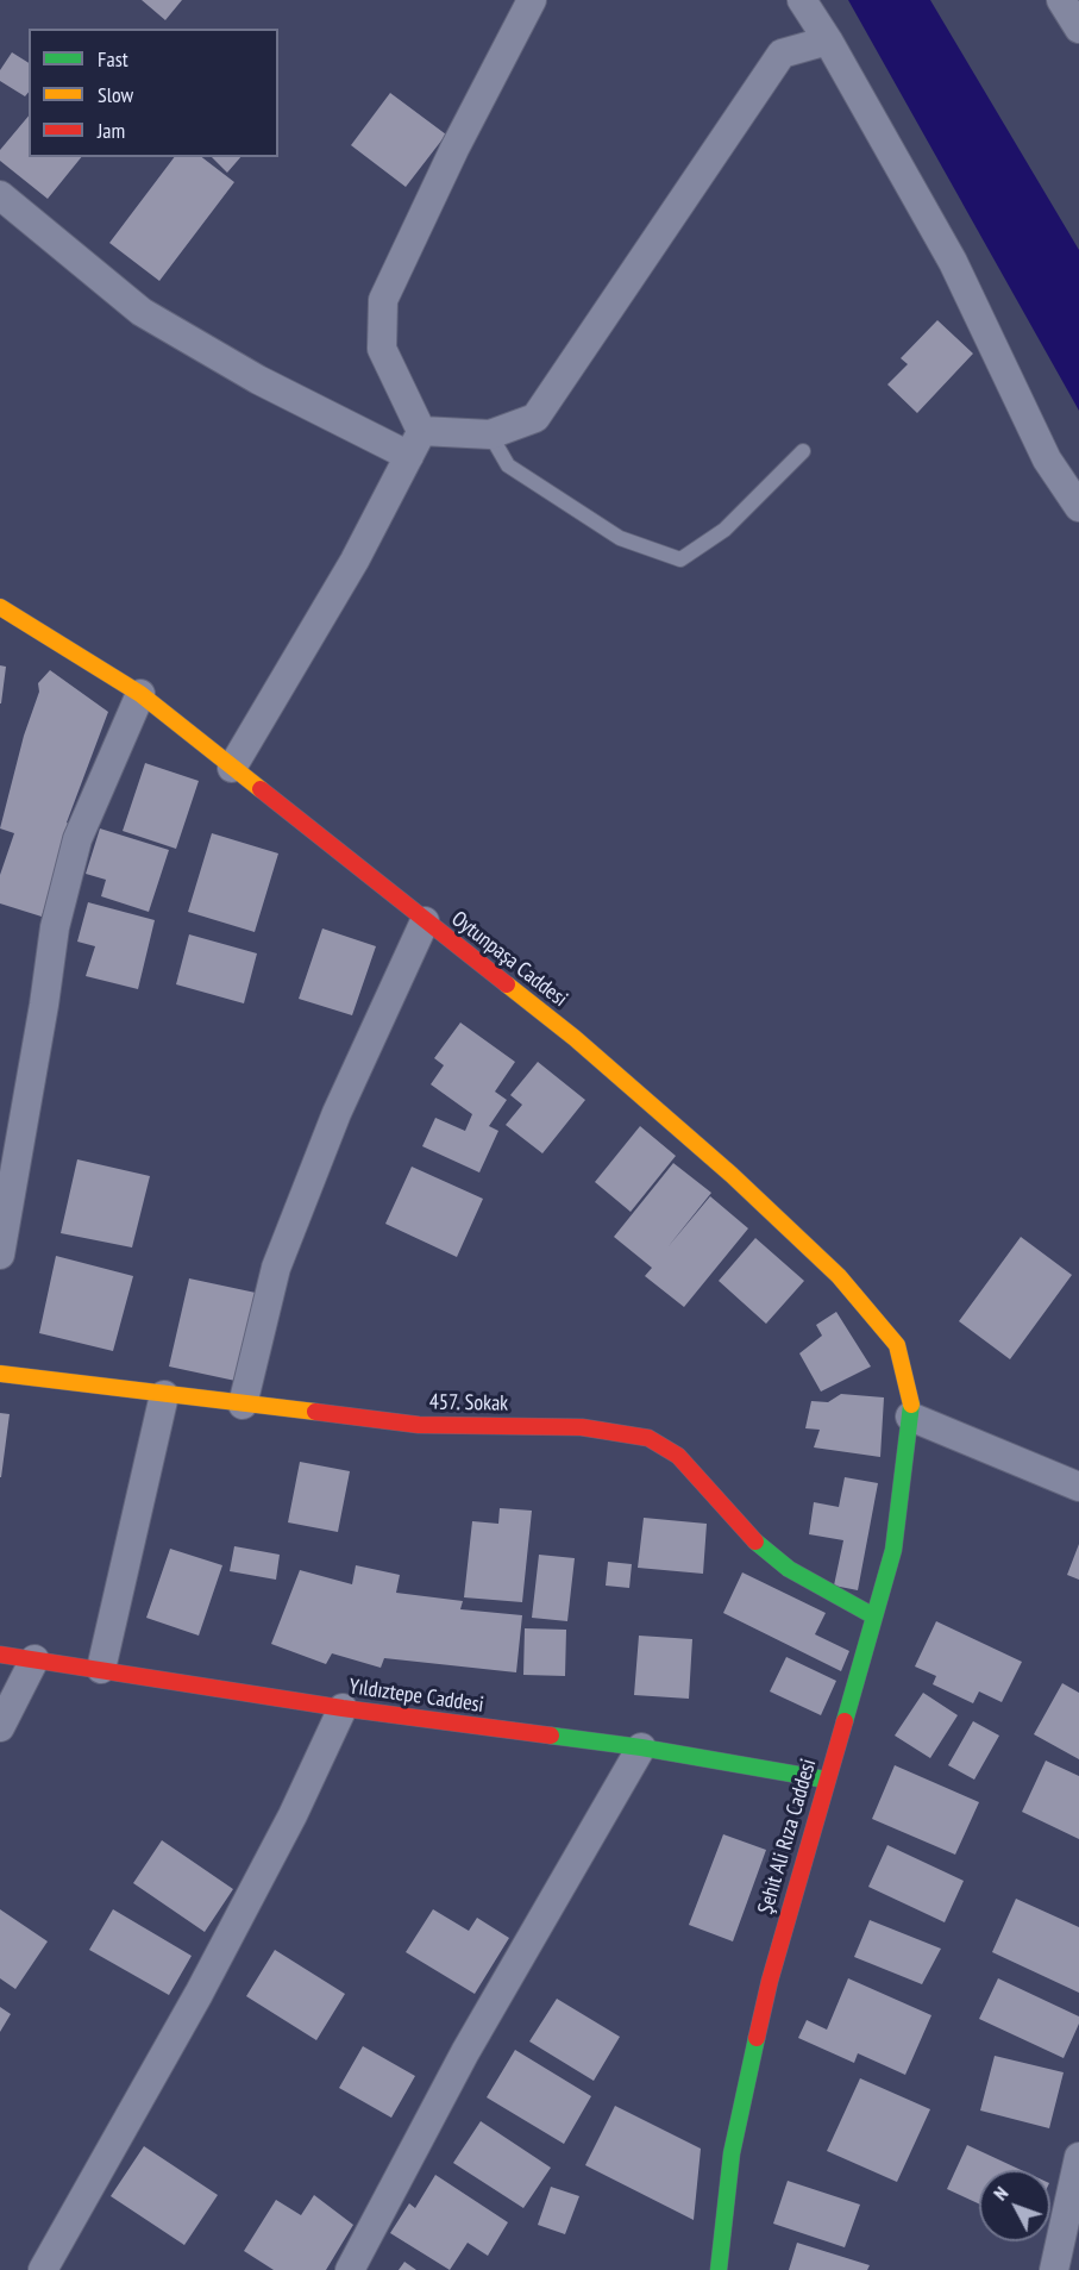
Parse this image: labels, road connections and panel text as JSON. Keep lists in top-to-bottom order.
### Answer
{
  "streets": {
    "street": [
      "Oytunpaşa Caddesi",
      "457. Sokak",
      "Yıldıztepe Caddesi",
      "Şehit Ali Rıza Caddesi"
    ]
  },
  "crossings": [
    ["Oytunpaşa Caddesi", "Şehit Ali Rıza Caddesi"],
    ["457. Sokak", "Şehit Ali Rıza Caddesi"],
    ["Yıldıztepe Caddesi", "Şehit Ali Rıza Caddesi"]
  ],
  "legend": ["Fast", "Slow", "Jam"],
  "north": "top left"
}
